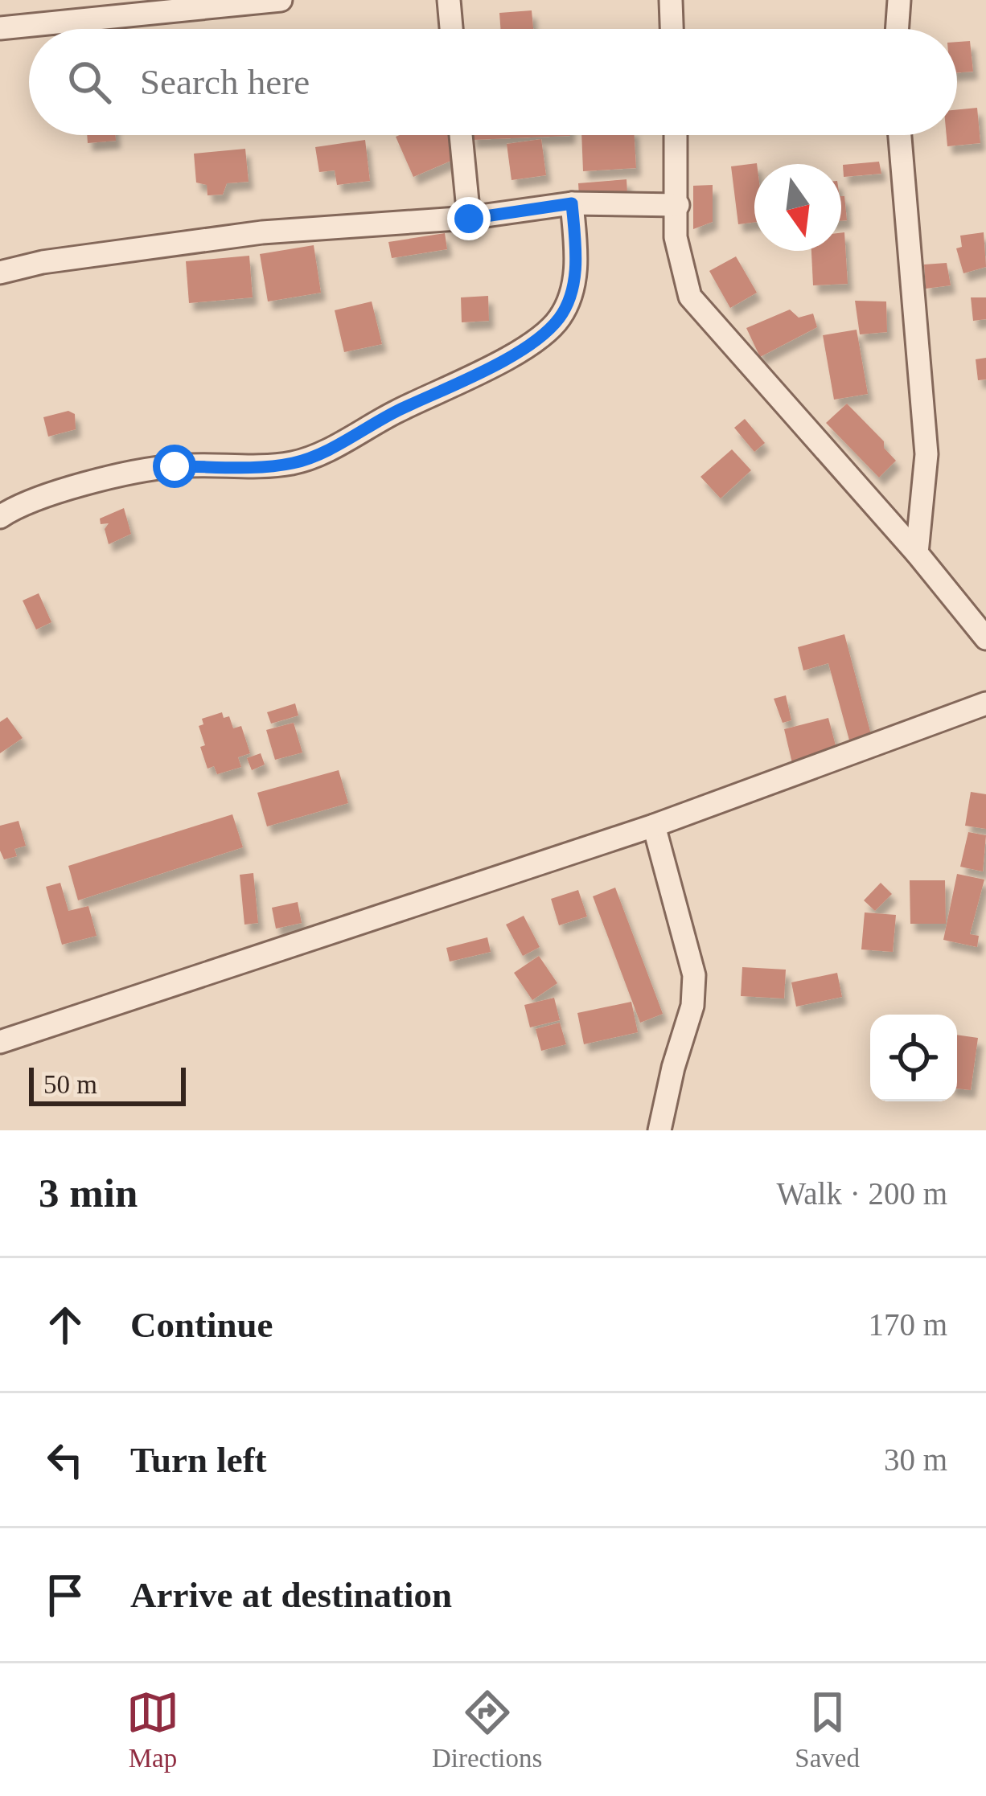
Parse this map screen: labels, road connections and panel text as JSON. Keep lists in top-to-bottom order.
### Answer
{
  "scale_bar": "50 m",
  "north": "bottom",
  "page": {
    "search": "Search here",
    "scale": "50 m",
    "heading": ["3 min", "Walk · 200 m"],
    "list": [
      ["Continue", "170 m"],
      ["Turn left", "30 m"],
      "Arrive at destination"
    ],
    "nav": ["Map", "Directions", "Saved"]
  }
}
